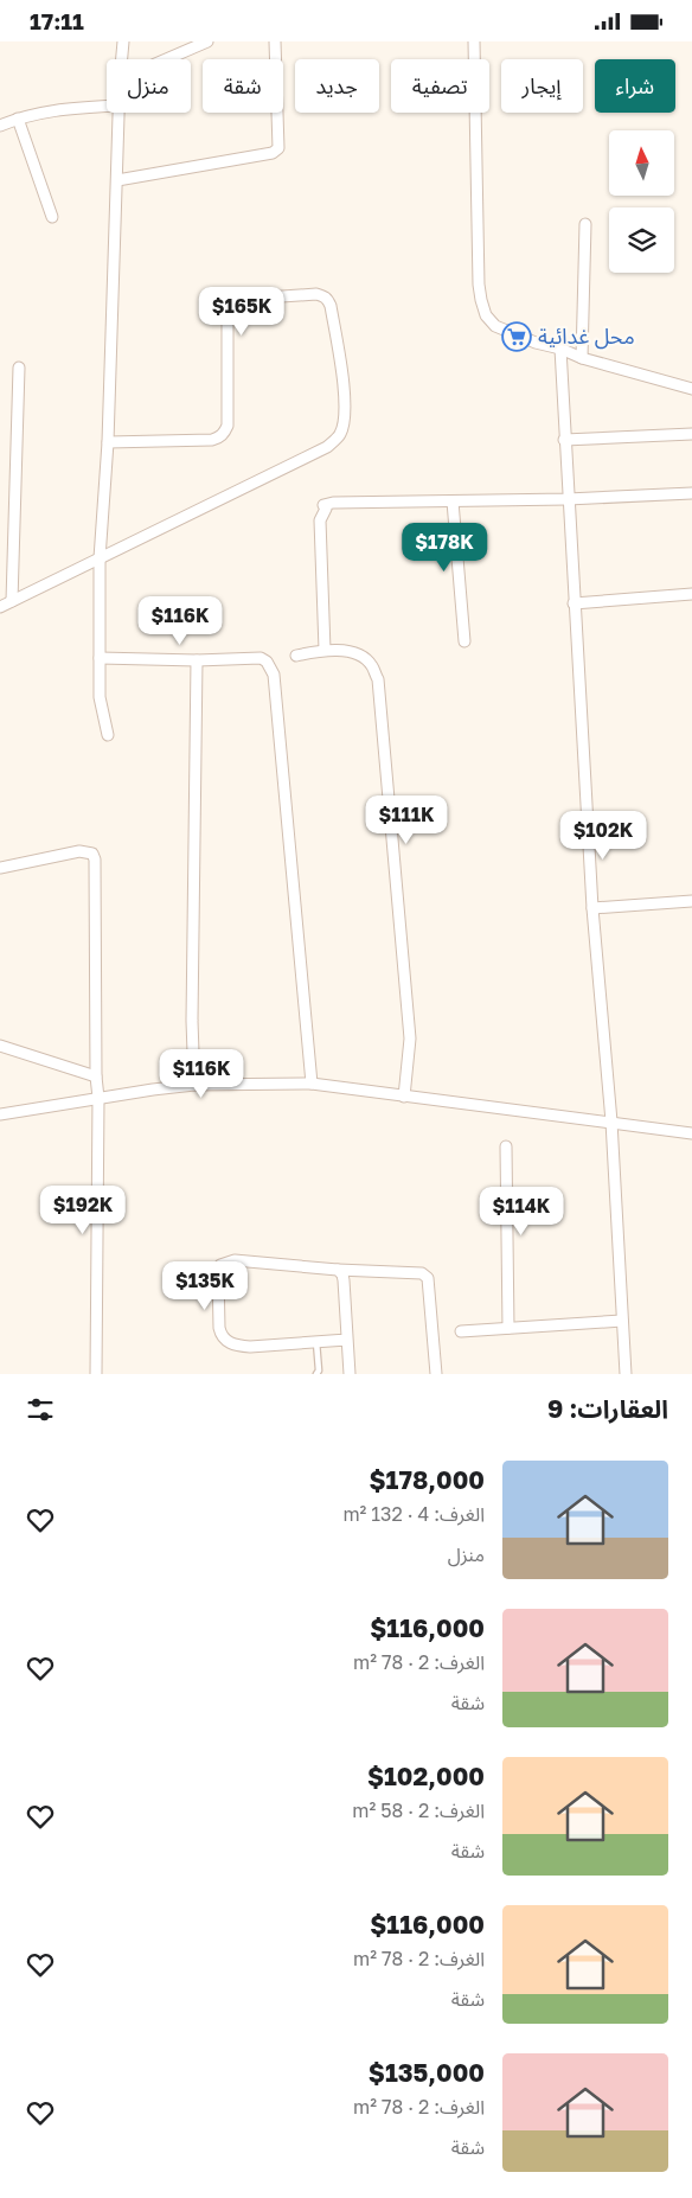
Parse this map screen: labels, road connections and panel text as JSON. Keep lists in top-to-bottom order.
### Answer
{
  "places": {
    "supermarket": ["محل غدائية"]
  },
  "north": "top",
  "page": {
    "status": "17:11",
    "chip": [
      "شراء",
      "إيجار",
      "تصفية",
      "جديد",
      "شقة",
      "منزل"
    ],
    "price": [
      "$165K",
      "$178K",
      "$116K",
      "$111K",
      "$102K",
      "$116K",
      "$192K",
      "$114K",
      "$135K"
    ],
    "heading": "العقارات: 9",
    "list": [
      {
        "name": "$178,000",
        "note": "الغرف: 4 · 132 m² · منزل"
      },
      {
        "name": "$116,000",
        "note": "الغرف: 2 · 78 m² · شقة"
      },
      {
        "name": "$102,000",
        "note": "الغرف: 2 · 58 m² · شقة"
      },
      {
        "name": "$116,000",
        "note": "الغرف: 2 · 78 m² · شقة"
      },
      {
        "name": "$135,000",
        "note": "الغرف: 2 · 78 m² · شقة"
      }
    ]
  }
}
